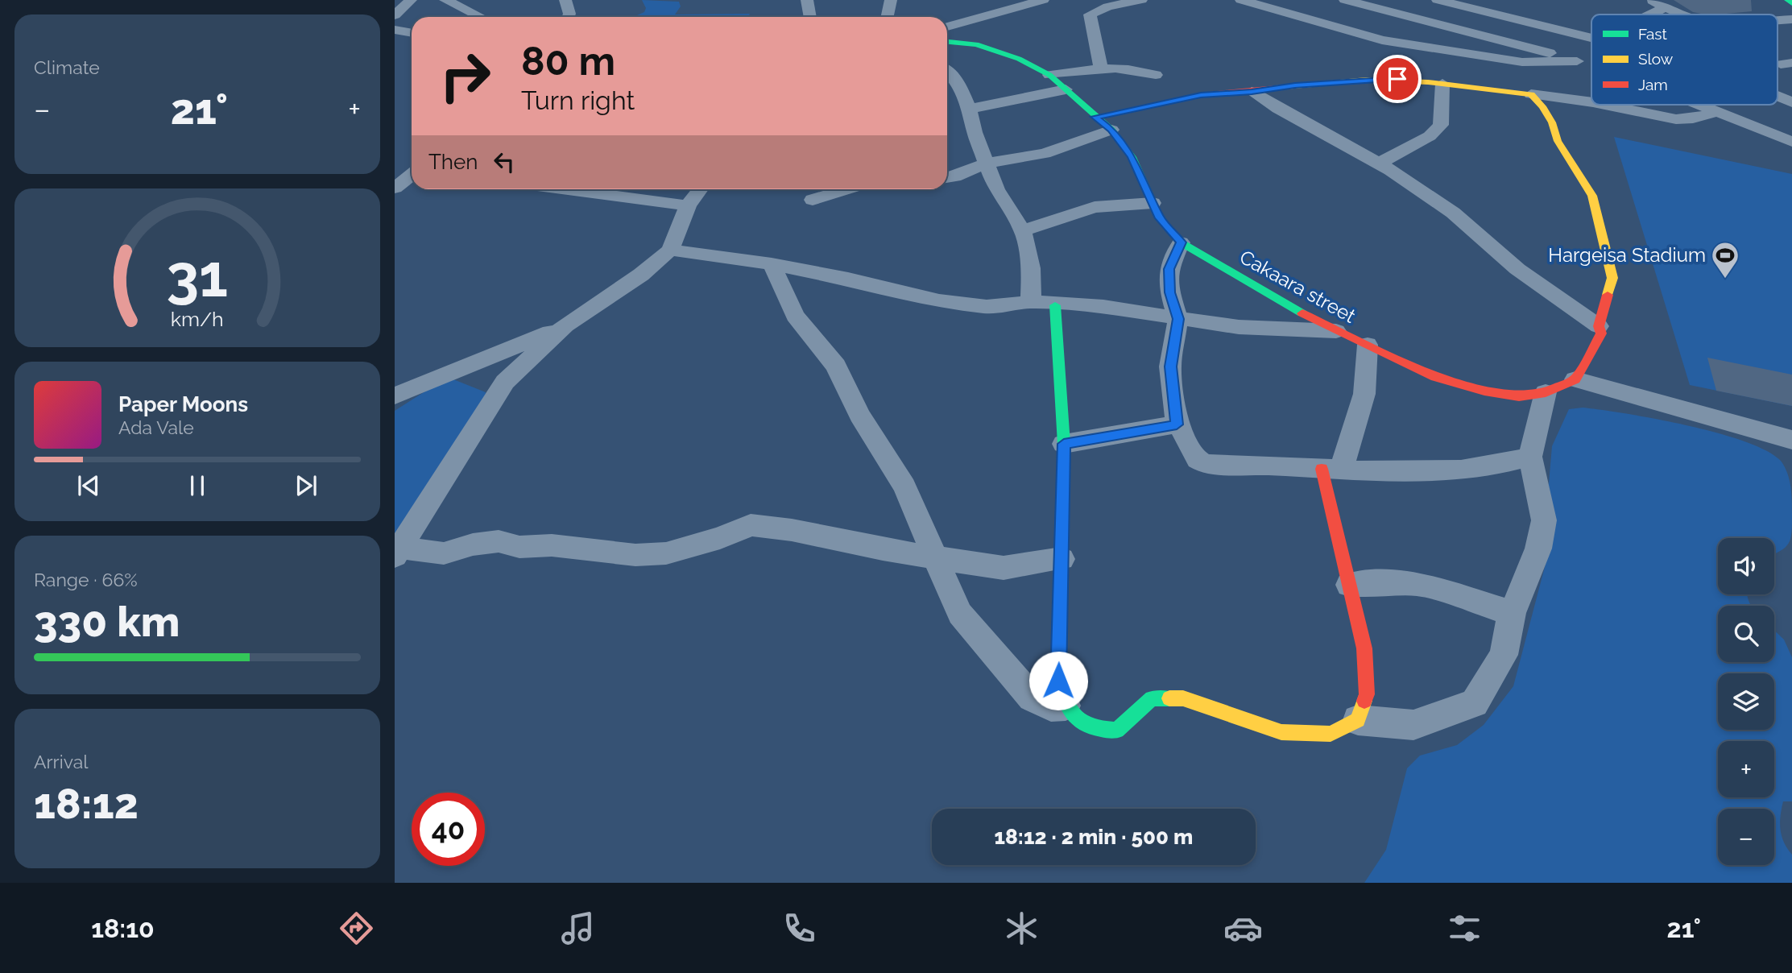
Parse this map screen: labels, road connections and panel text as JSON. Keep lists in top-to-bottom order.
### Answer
{
  "streets": {
    "street": ["Cakaara street"]
  },
  "places": {
    "sports": ["Hargeisa Stadium"]
  },
  "legend": ["Fast", "Slow", "Jam"],
  "page": {
    "tile": [
      "Climate",
      ["Range · 66%", "330 km"],
      ["Arrival", "18:12"]
    ],
    "turn": ["80 m", "Turn right"],
    "heat": ["−", "21°", "+"],
    "then": "Then",
    "song": ["Paper Moons", "Ada Vale"],
    "map_buttons": ["+", "−"],
    "limit": "40",
    "trip": "18:12 · 2 min · 500 m",
    "tabs": ["18:10", "21°"],
    "gauge": ["31", "km/h"]
  }
}
